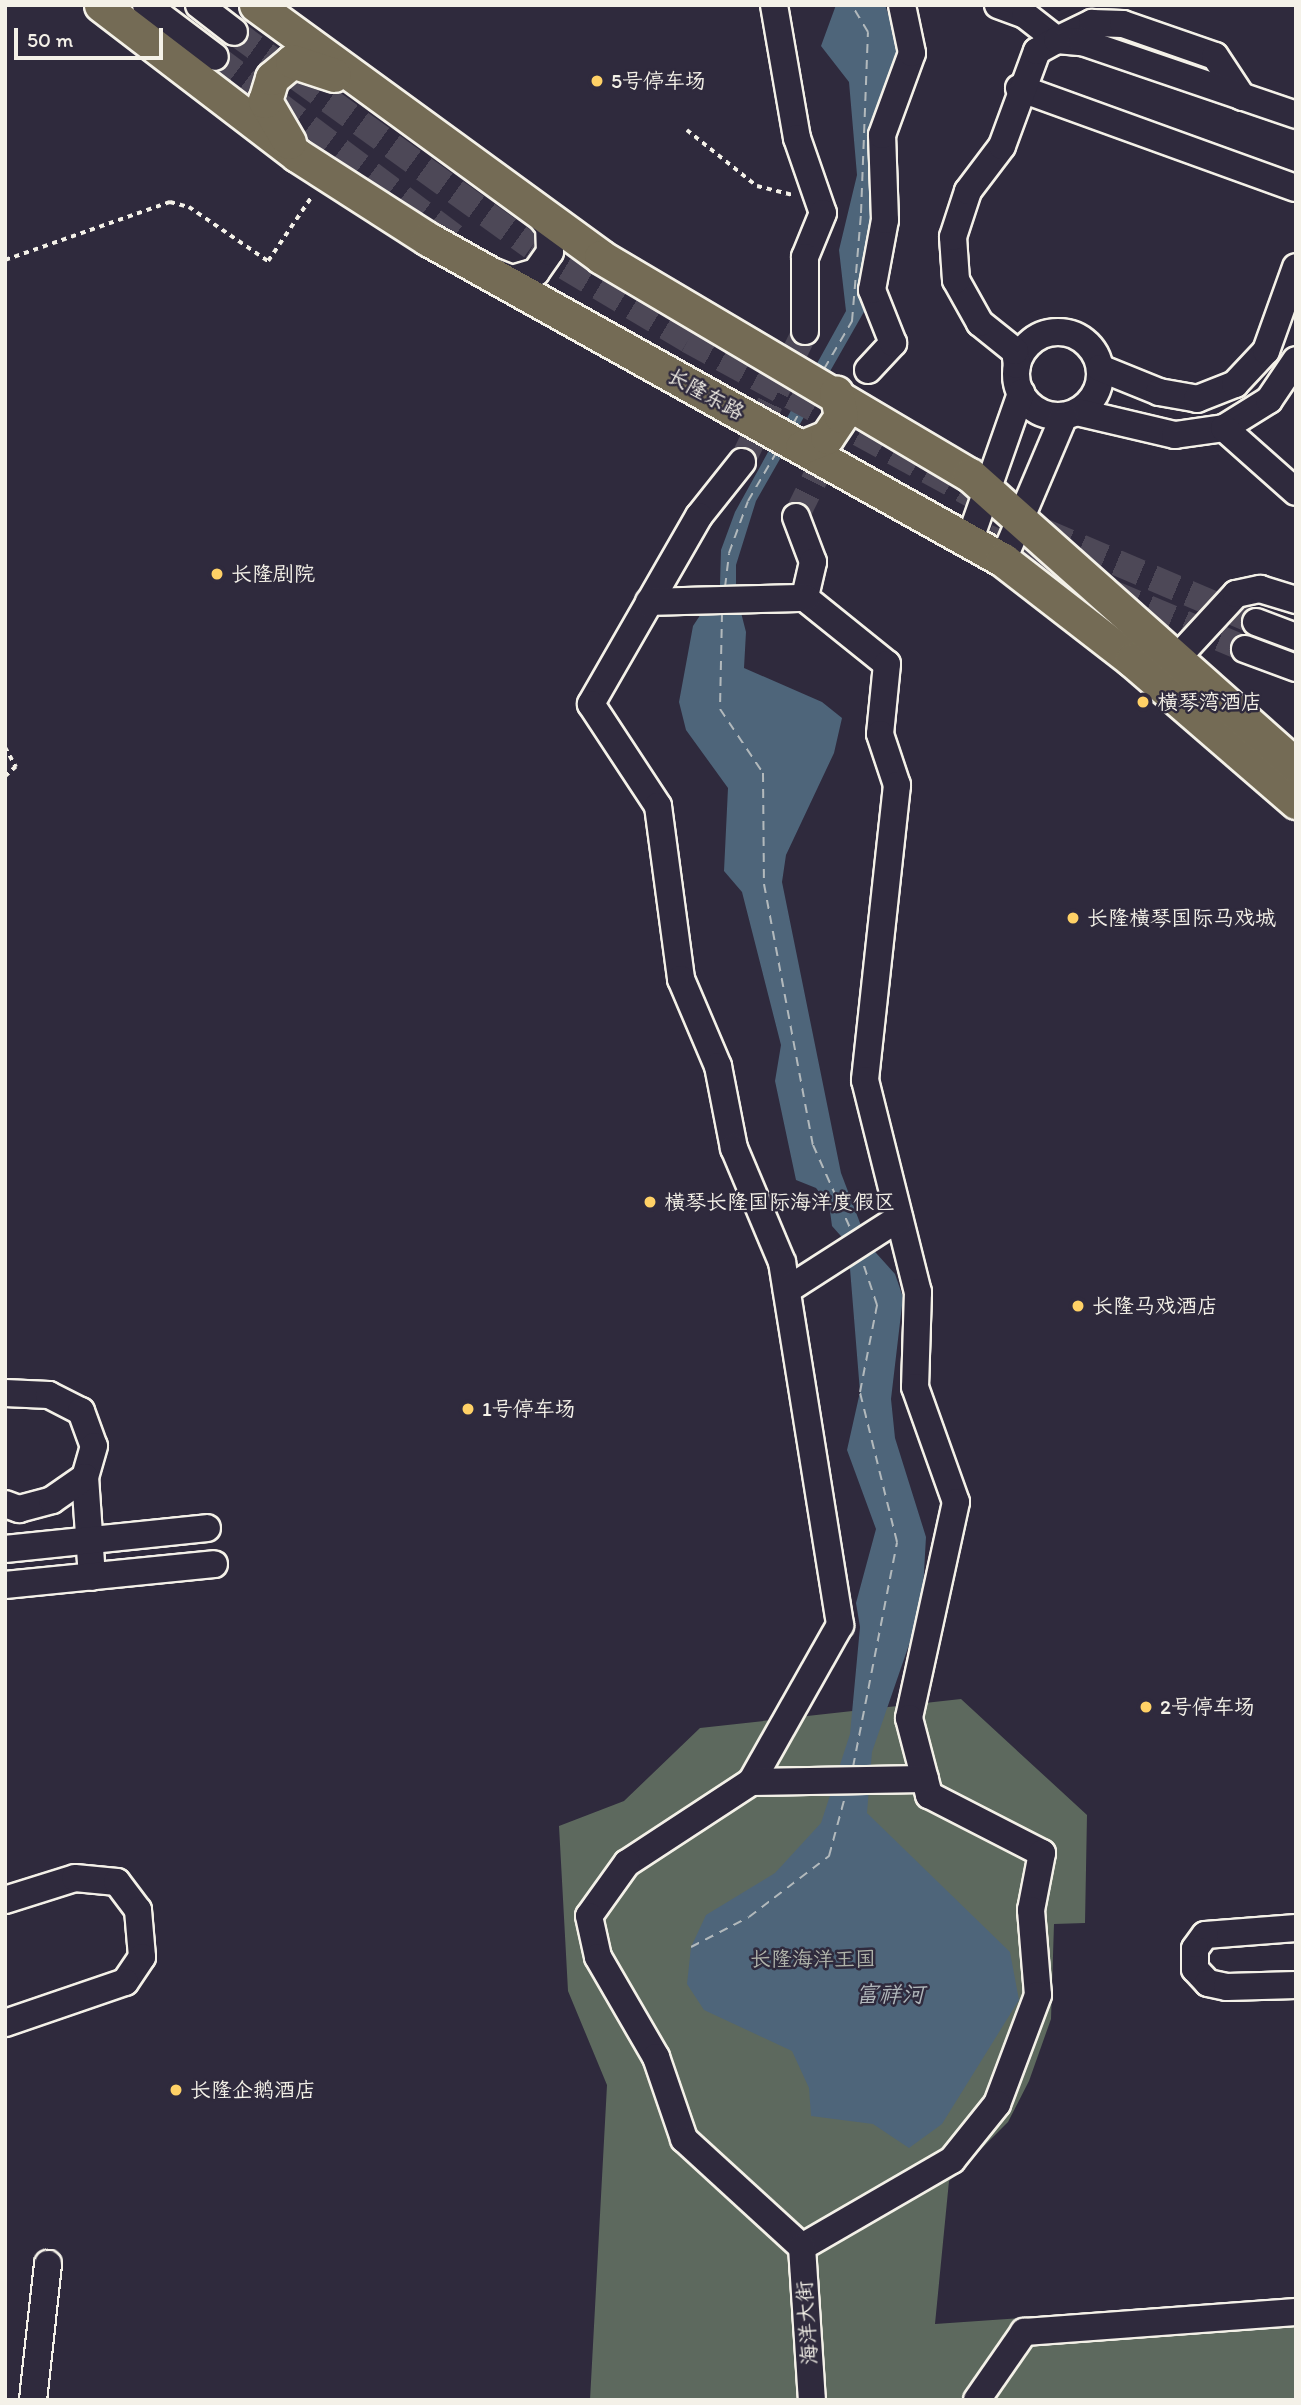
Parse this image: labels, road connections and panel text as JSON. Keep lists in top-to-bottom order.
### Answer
{
  "streets": {
    "main road": ["长隆东路"],
    "street": ["海洋大街"]
  },
  "water": ["富祥河"],
  "parks": ["长隆海洋王国"],
  "places": [
    "5号停车场",
    "长隆剧院",
    "横琴湾酒店",
    "长隆横琴国际马戏城",
    "横琴长隆国际海洋度假区",
    "长隆马戏酒店",
    "1号停车场",
    "2号停车场",
    "长隆企鹅酒店"
  ],
  "scale_bar": "50 m"
}
